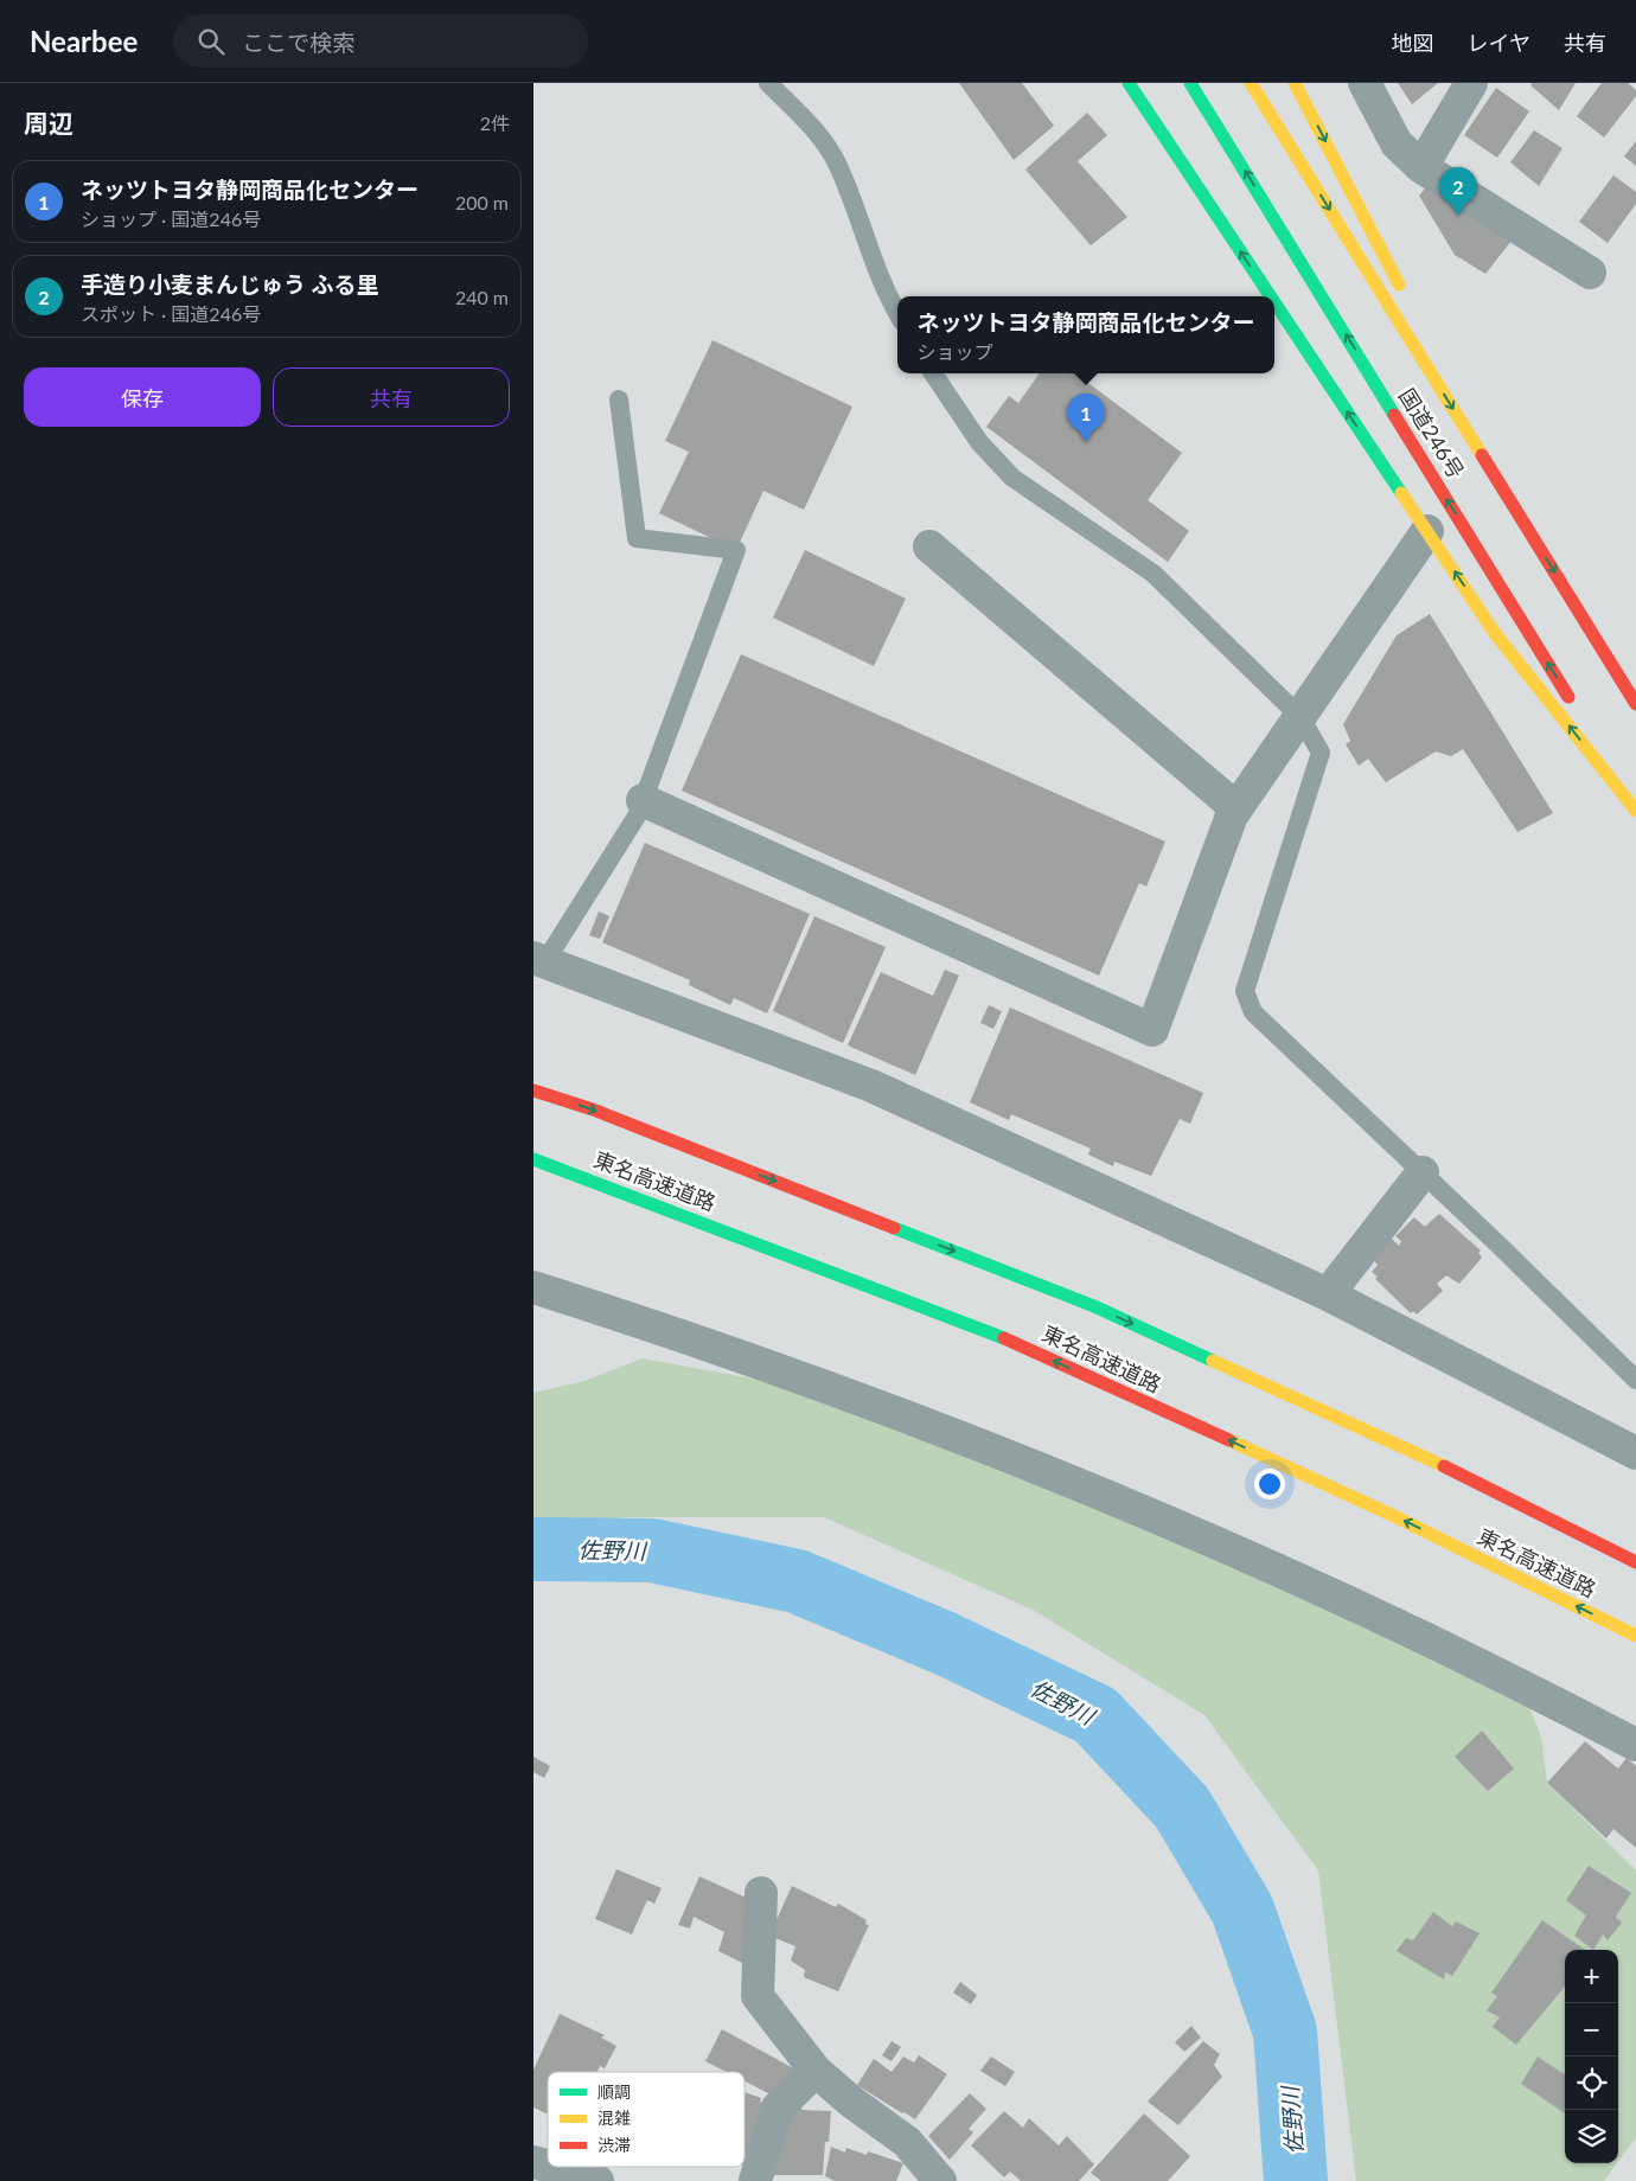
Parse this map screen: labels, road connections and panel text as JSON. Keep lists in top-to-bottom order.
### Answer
{
  "streets": {
    "highway": ["国道246号", "東名高速道路"]
  },
  "water": ["佐野川"],
  "legend": ["順調", "混雑", "渋滞"],
  "page": {
    "header": "Nearbee",
    "search": "ここで検索",
    "nav": ["地図", "レイヤ", "共有"],
    "heading": ["周辺", "2件"],
    "list": [
      {
        "mark": "1",
        "name": "ネッツトヨタ静岡商品化センター",
        "note": "ショップ · 国道246号",
        "value": "200 m"
      },
      {
        "mark": "2",
        "name": "手造り小麦まんじゅう ふる里",
        "note": "スポット · 国道246号",
        "value": "240 m"
      }
    ],
    "pins": ["2", "1"],
    "popup": ["ネッツトヨタ静岡商品化センター", "ショップ"],
    "buttons": ["保存", "共有"],
    "map_buttons": ["+", "−"]
  }
}
